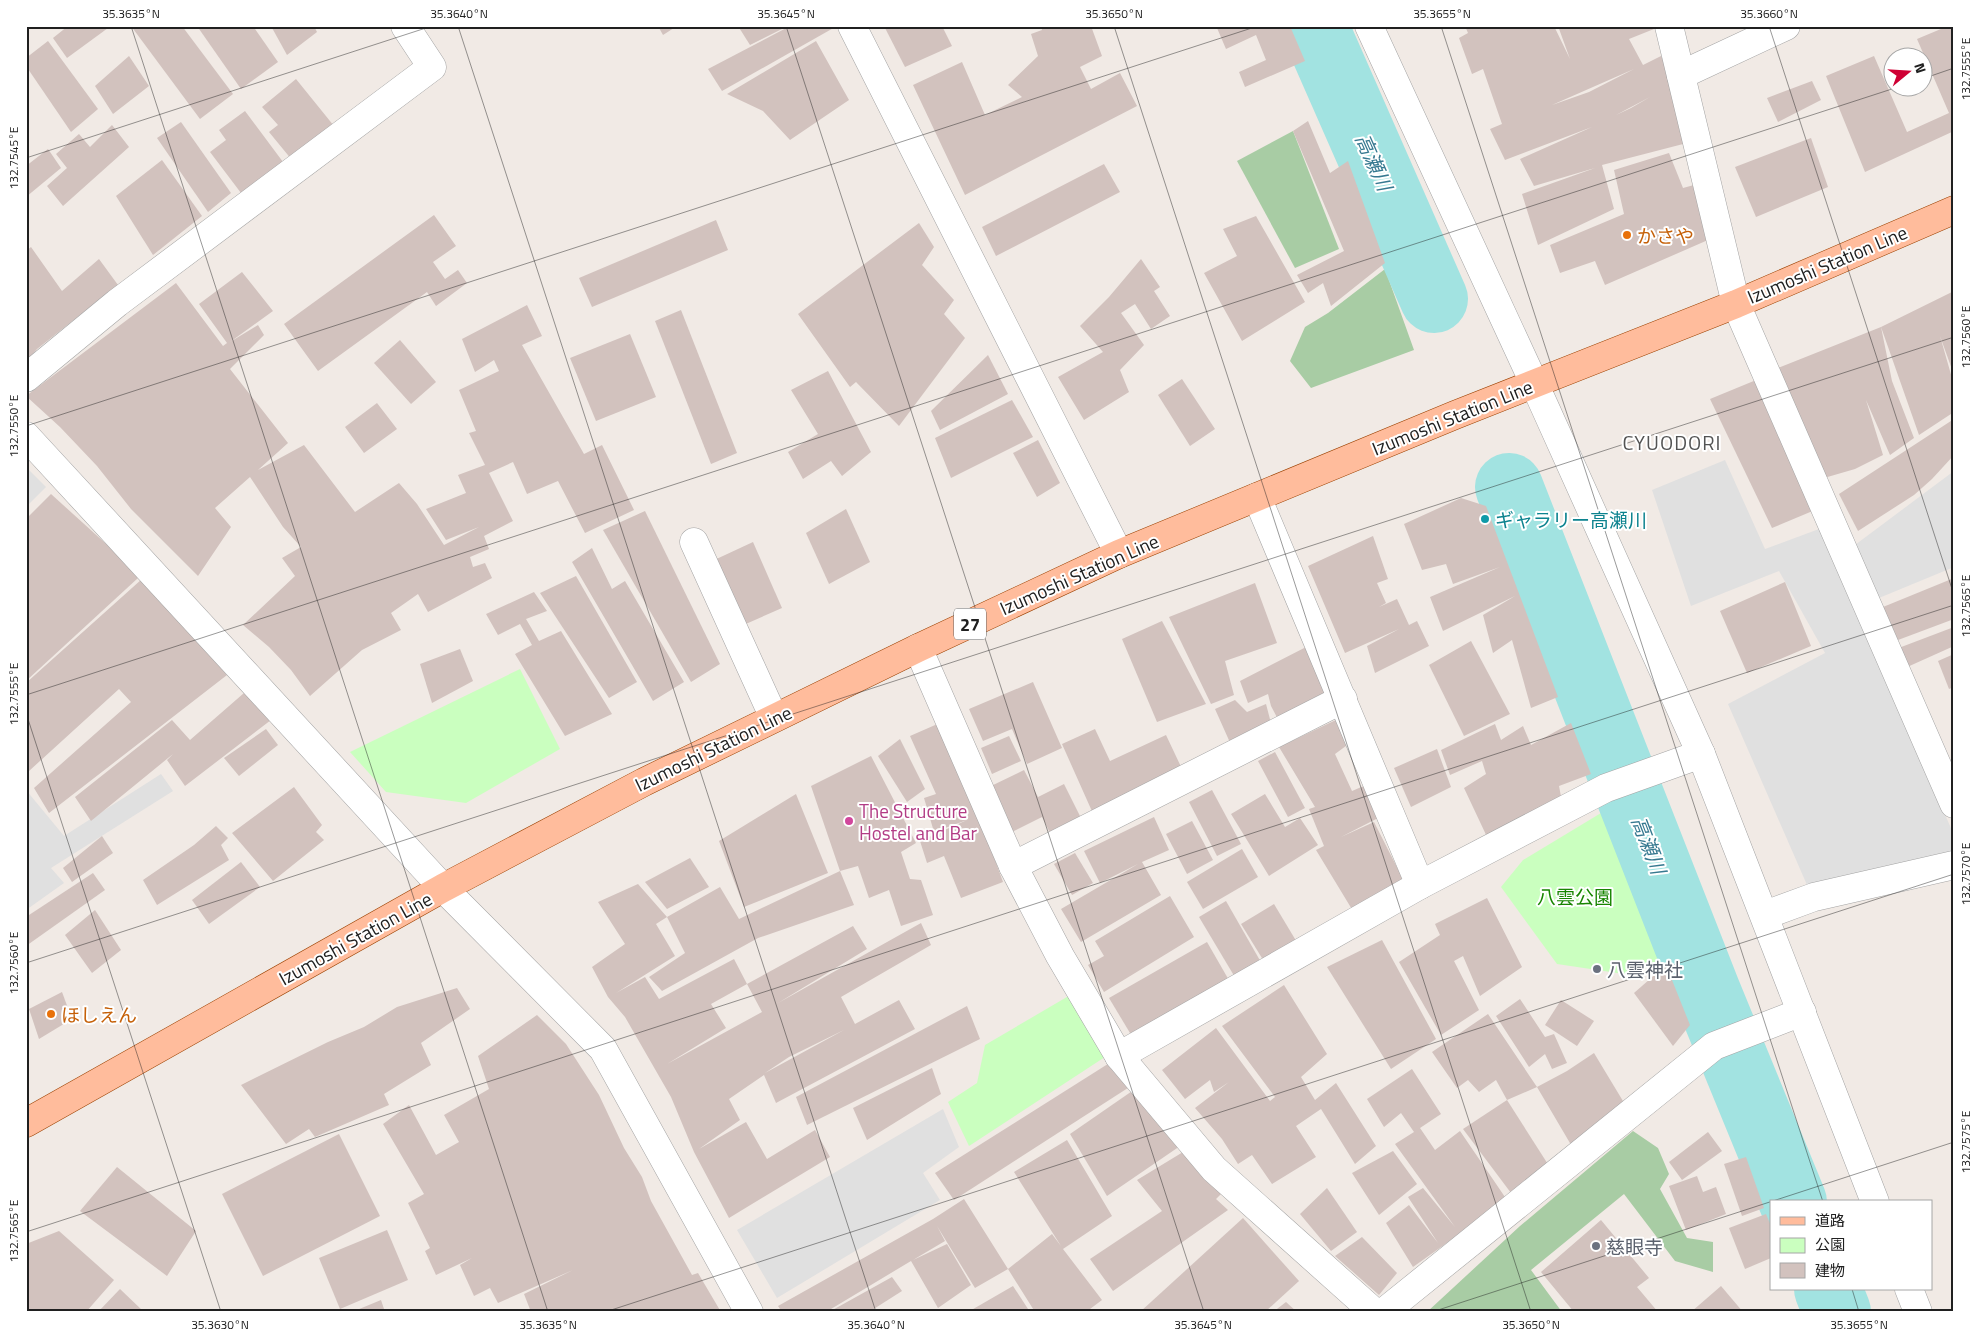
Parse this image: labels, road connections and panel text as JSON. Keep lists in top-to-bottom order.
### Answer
{
  "streets": {
    "main road": ["Izumoshi Station Line", "27"]
  },
  "districts": ["CYUODORI"],
  "water": ["高瀬川"],
  "parks": ["八雲公園"],
  "places": [
    "かさや",
    "ギャラリー高瀬川",
    "The Structure Hostel and Bar",
    "八雲神社",
    "ほしえん",
    "慈眼寺"
  ],
  "legend": ["道路", "公園", "建物"],
  "north": "right",
  "coordinates": [
    "35.3635°N",
    "35.3640°N",
    "35.3645°N",
    "35.3650°N",
    "35.3655°N",
    "35.3660°N",
    "132.7555°E",
    "132.7545°E",
    "132.7560°E",
    "132.7550°E",
    "132.7565°E",
    "132.7570°E",
    "132.7575°E",
    "35.3630°N"
  ]
}
